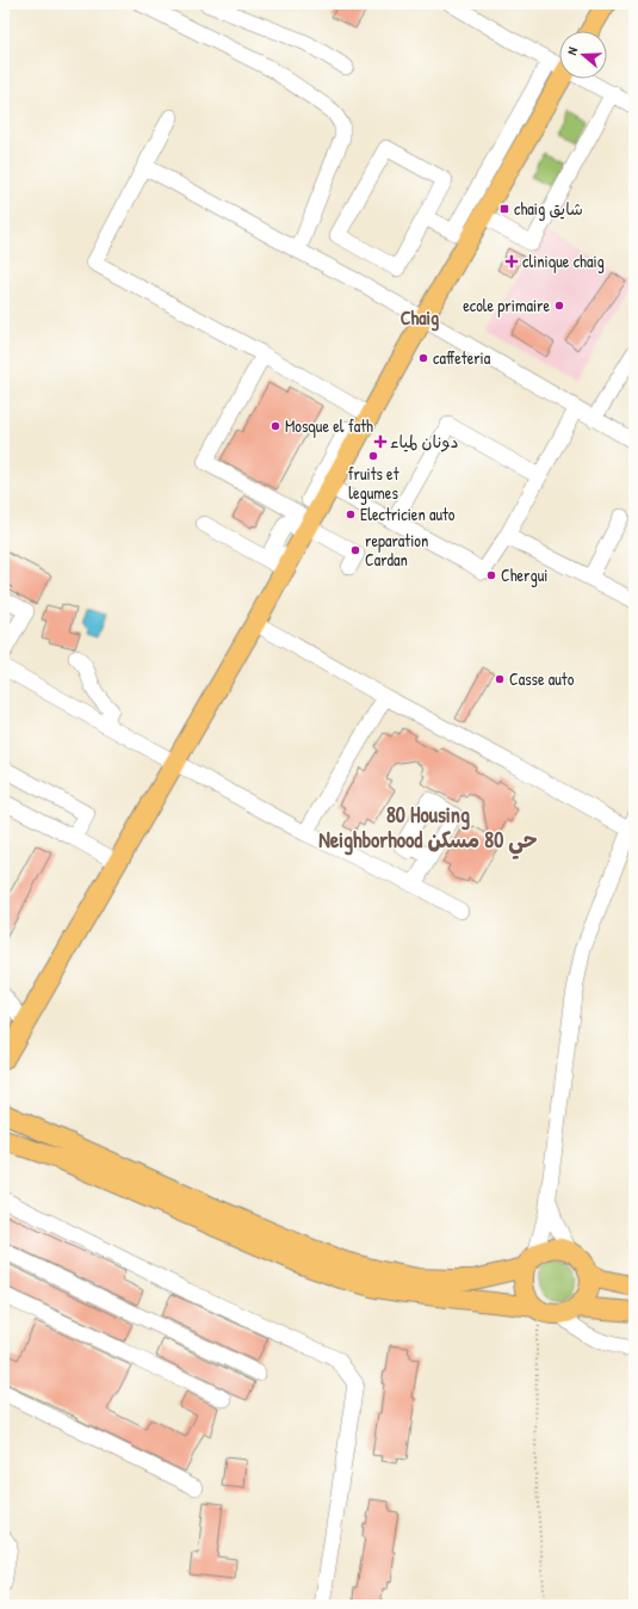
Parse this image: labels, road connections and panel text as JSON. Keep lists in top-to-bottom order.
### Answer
{
  "districts": ["Chaig", "80 Housing Neighborhood حي 80 مسكن"],
  "places": {
    "transit": ["chaig شايق"],
    "health": ["clinique chaig", "دونان لمياء"],
    "other": [
      "ecole primaire",
      "caffeteria",
      "Mosque el fath",
      "fruits et legumes",
      "Electricien auto",
      "reparation Cardan",
      "Chergui",
      "Casse auto"
    ]
  },
  "north": "left"
}
